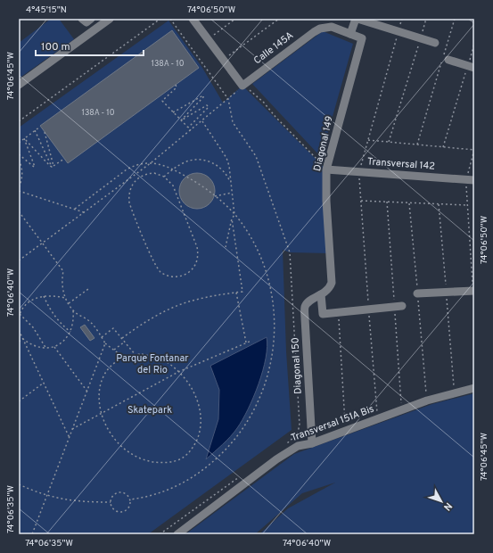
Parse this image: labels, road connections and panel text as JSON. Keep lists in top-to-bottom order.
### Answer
{
  "streets": {
    "street": [
      "Calle 145A",
      "Diagonal 149",
      "Transversal 142",
      "Diagonal 150",
      "Transversal 151A Bis"
    ]
  },
  "crossings": [
    ["Diagonal 149", "Transversal 142"],
    ["Diagonal 149", "Diagonal 150"],
    ["Diagonal 150", "Transversal 151A Bis"]
  ],
  "parks": ["Parque Fontanar del Rio", "Skatepark"],
  "house_numbers": ["138A - 10", "138A - 10"],
  "scale_bar": "100 m",
  "north": "bottom right",
  "coordinates": [
    "4°45'15\"N",
    "74°06'50\"W",
    "74°06'45\"W",
    "74°06'40\"W",
    "74°06'35\"W"
  ]
}
